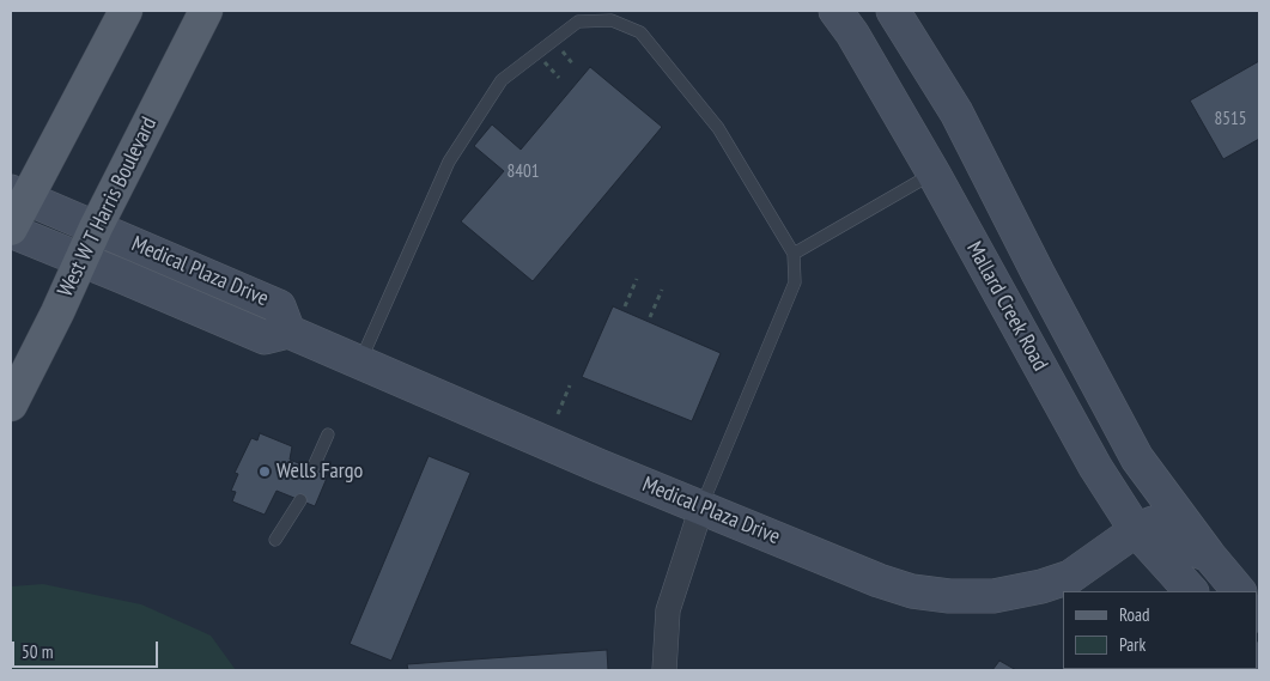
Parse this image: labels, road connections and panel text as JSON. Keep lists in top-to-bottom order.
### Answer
{
  "streets": {
    "main road": ["West W T Harris Boulevard"],
    "street": ["Medical Plaza Drive", "Mallard Creek Road"]
  },
  "crossings": [
    ["West W T Harris Boulevard", "Medical Plaza Drive"],
    ["Medical Plaza Drive", "Mallard Creek Road"]
  ],
  "places": ["Wells Fargo"],
  "house_numbers": ["8515", "8401"],
  "legend": ["Road", "Park"],
  "scale_bar": "50 m"
}
